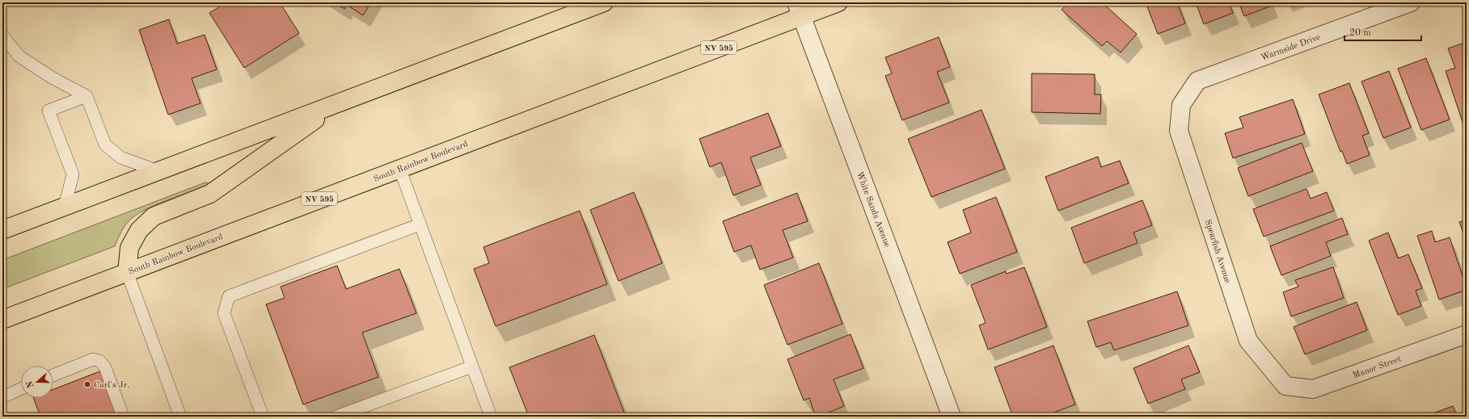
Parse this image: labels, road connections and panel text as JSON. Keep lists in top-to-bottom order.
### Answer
{
  "streets": {
    "main road": ["NV 595", "South Rainbow Boulevard"],
    "street": [
      "Warmside Drive",
      "White Sands Avenue",
      "Spearfish Avenue",
      "Manor Street"
    ]
  },
  "crossings": [
    ["Warmside Drive", "Spearfish Avenue"],
    ["South Rainbow Boulevard", "White Sands Avenue"],
    ["Spearfish Avenue", "Manor Street"]
  ],
  "places": ["Carl's Jr."],
  "scale_bar": "20 m",
  "north": "left"
}
